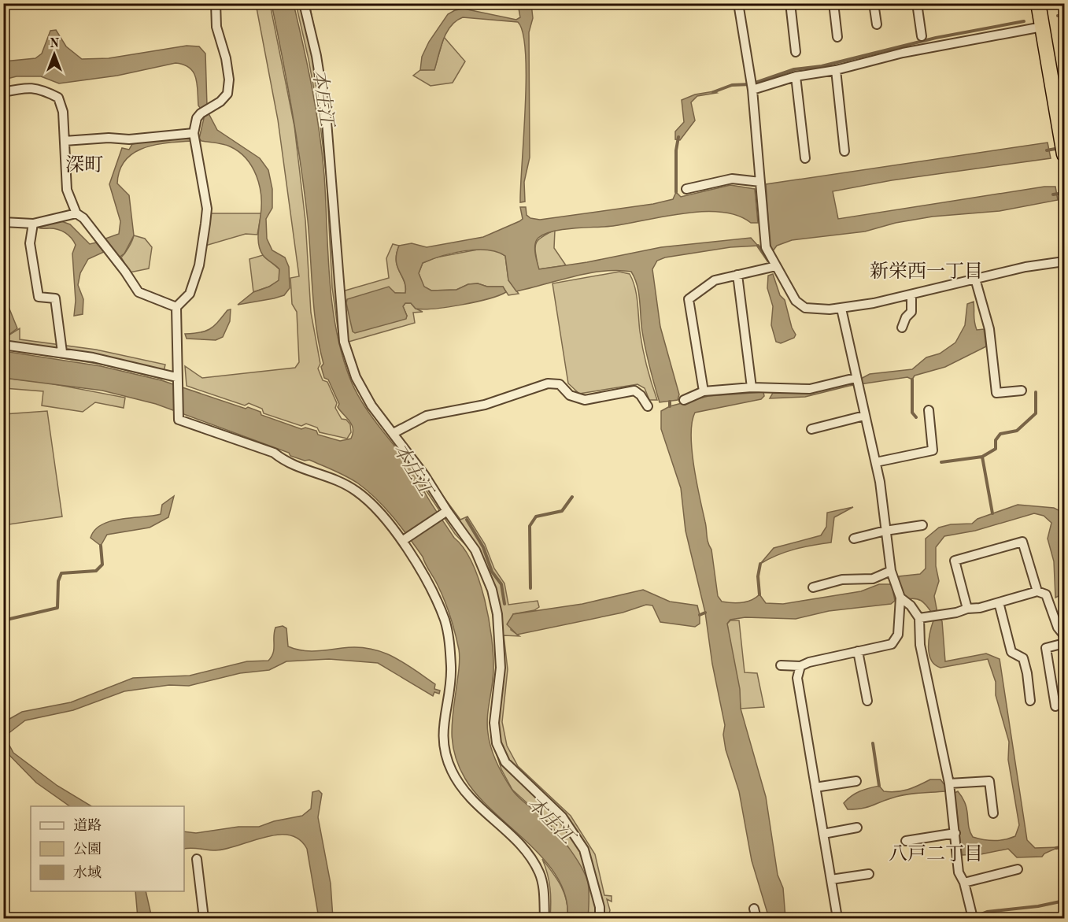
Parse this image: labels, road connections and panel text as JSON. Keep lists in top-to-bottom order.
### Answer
{
  "districts": ["深町", "新栄西一丁目", "八戸二丁目"],
  "water": ["本庄江"],
  "legend": ["道路", "公園", "水域"],
  "north": "top"
}
